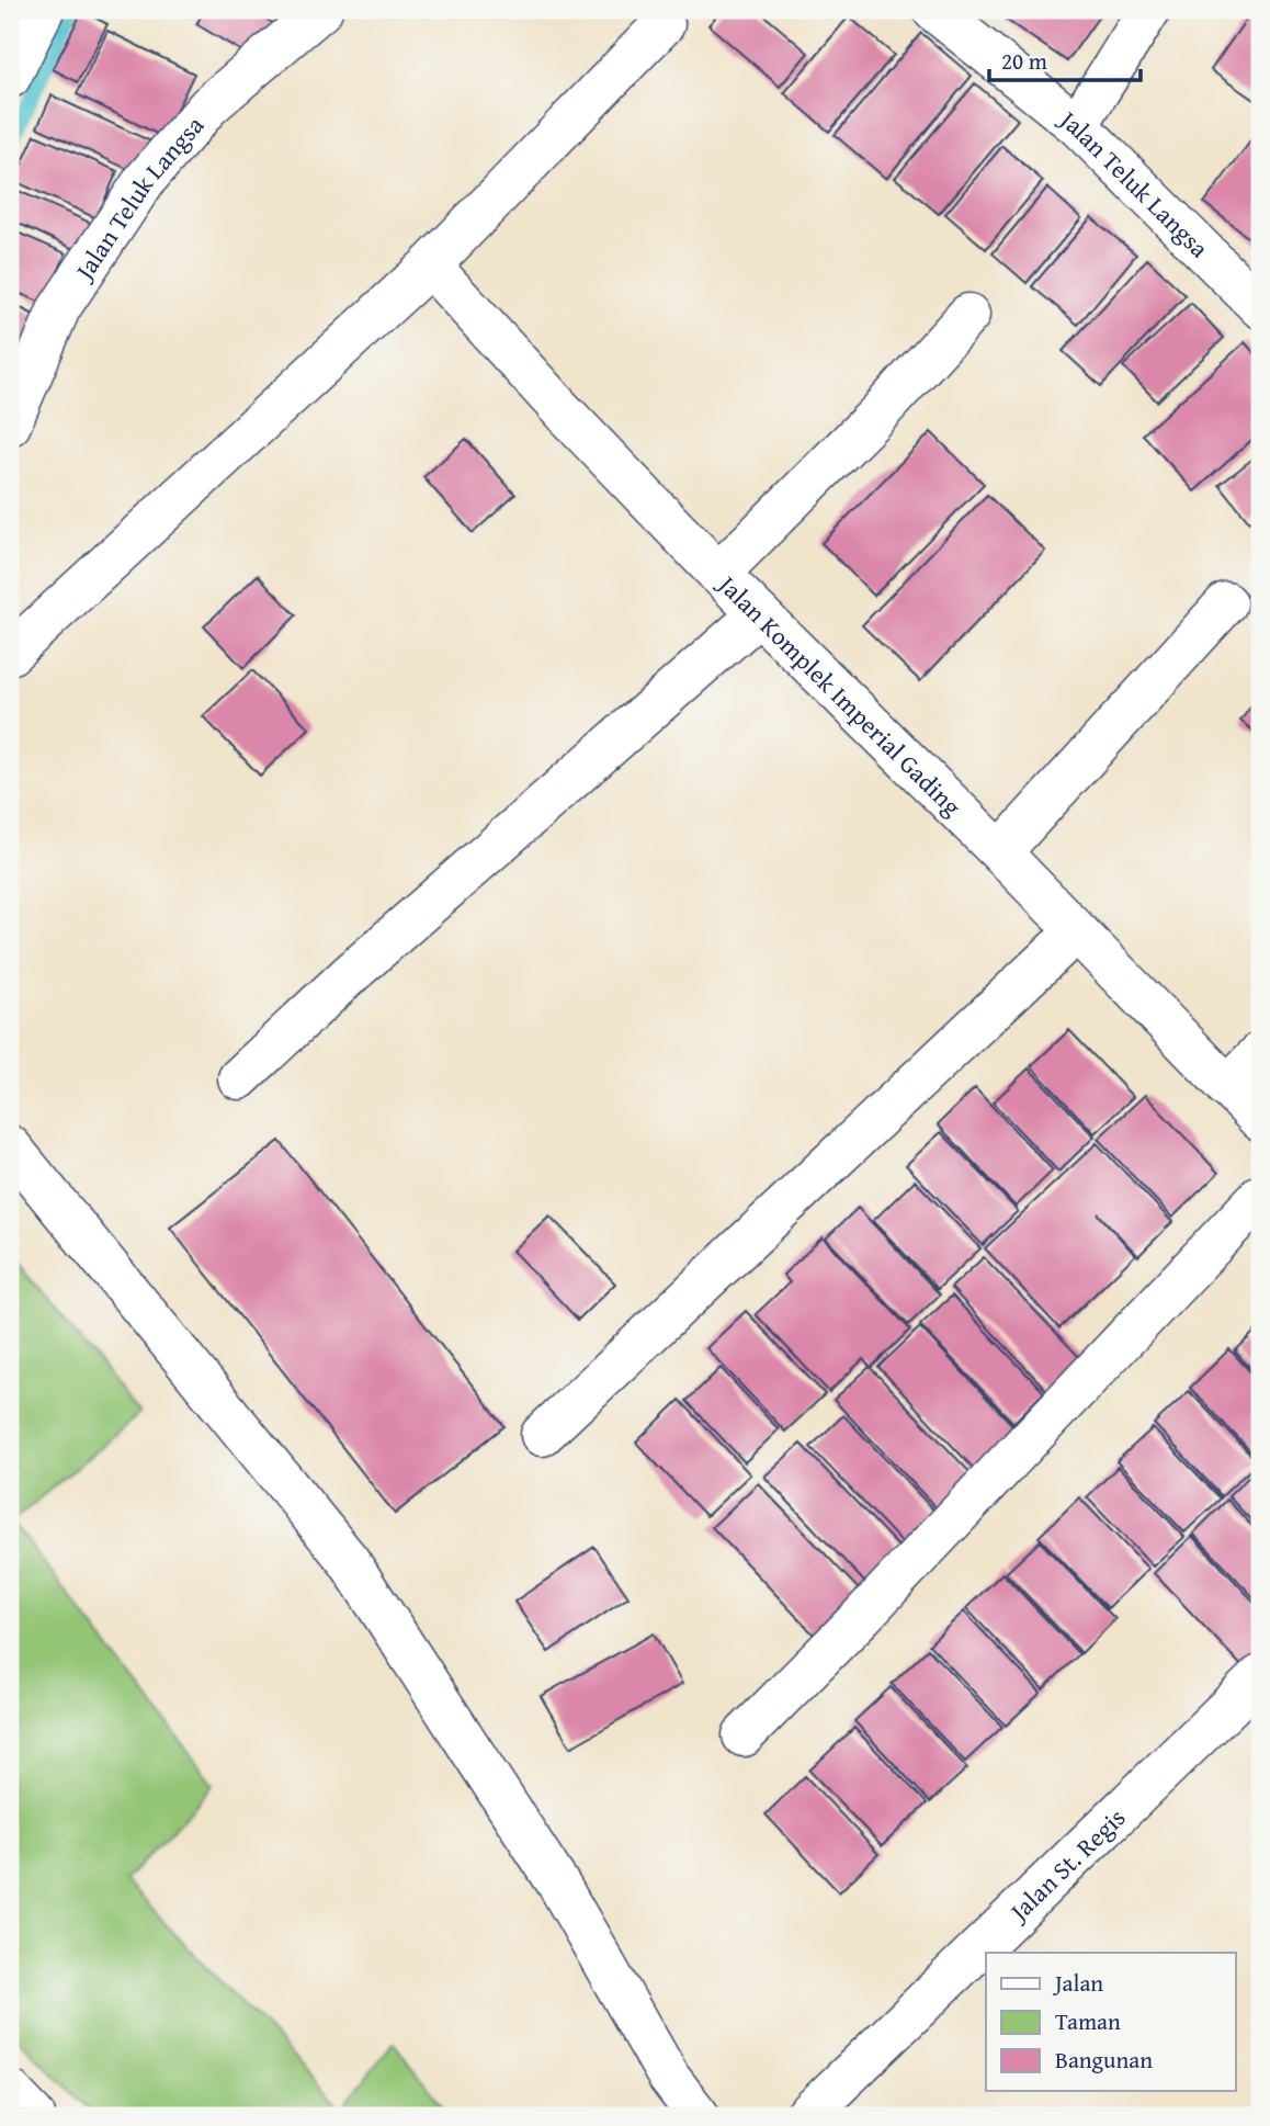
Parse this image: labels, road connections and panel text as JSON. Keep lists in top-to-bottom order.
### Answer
{
  "streets": {
    "street": ["Jalan Teluk Langsa", "Jalan Komplek Imperial Gading", "Jalan St. Regis"]
  },
  "legend": ["Jalan", "Taman", "Bangunan"],
  "scale_bar": "20 m"
}
